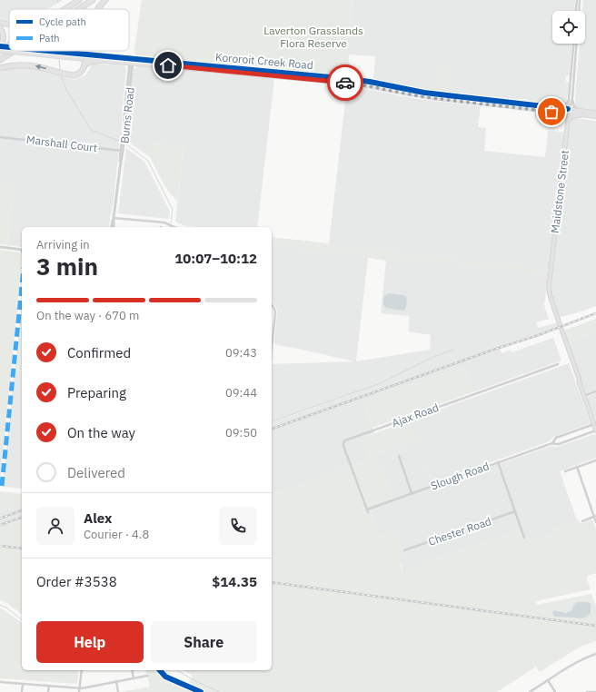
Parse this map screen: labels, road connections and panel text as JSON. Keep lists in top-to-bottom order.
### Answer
{
  "streets": {
    "highway": ["Kororoit Creek Road"],
    "main road": ["Maidstone Street"],
    "street": [
      "Burns Road",
      "Marshall Court",
      "Ajax Road",
      "Slough Road",
      "Chester Road"
    ]
  },
  "crossings": [
    ["Kororoit Creek Road", "Burns Road"],
    ["Kororoit Creek Road", "Maidstone Street"],
    ["Burns Road", "Marshall Court"],
    ["Maidstone Street", "Slough Road"],
    ["Ajax Road", "Slough Road"]
  ],
  "parks": ["Laverton Grasslands Flora Reserve"],
  "legend": ["Cycle path", "Path"],
  "page": {
    "heading": ["3 min", "Arriving in", "10:07–10:12"],
    "panel": [
      "Alex",
      "Courier · 4.8",
      "Order #3538",
      "$14.35"
    ],
    "bar": "On the way · 670 m",
    "list": [
      ["Confirmed", "09:43"],
      ["Preparing", "09:44"],
      ["On the way", "09:50"],
      "Delivered"
    ],
    "buttons": ["Help", "Share"]
  }
}
